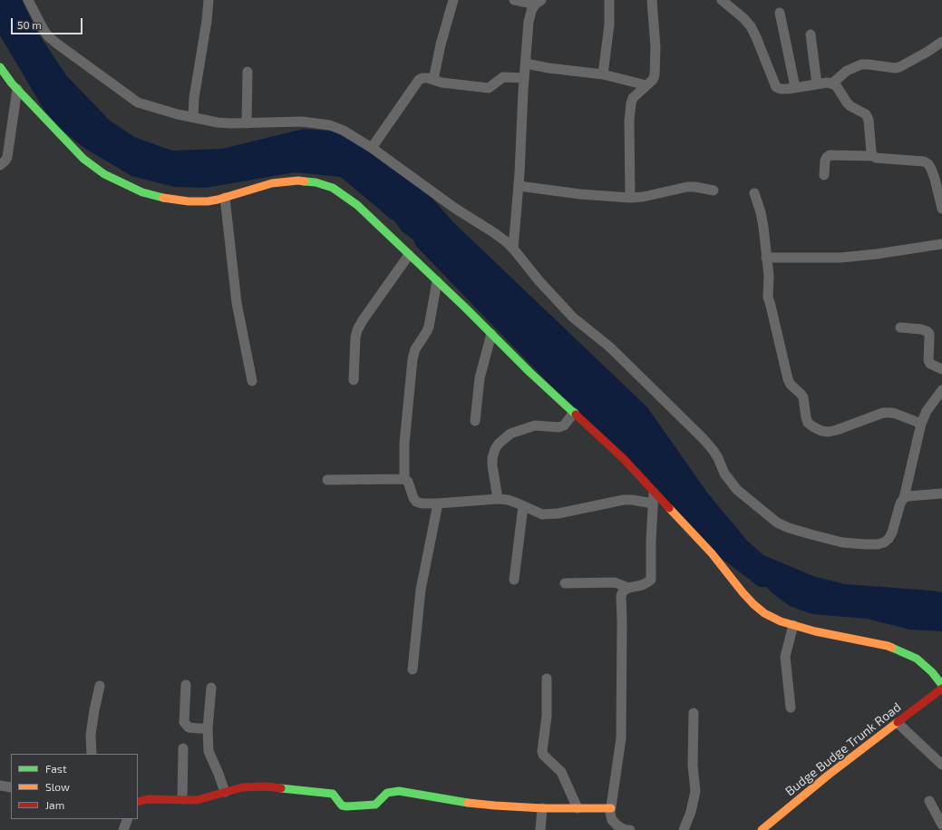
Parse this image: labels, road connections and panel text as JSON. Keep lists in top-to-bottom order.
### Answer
{
  "streets": {
    "street": ["Budge Budge Trunk Road"]
  },
  "legend": ["Fast", "Slow", "Jam"],
  "scale_bar": "50 m"
}
